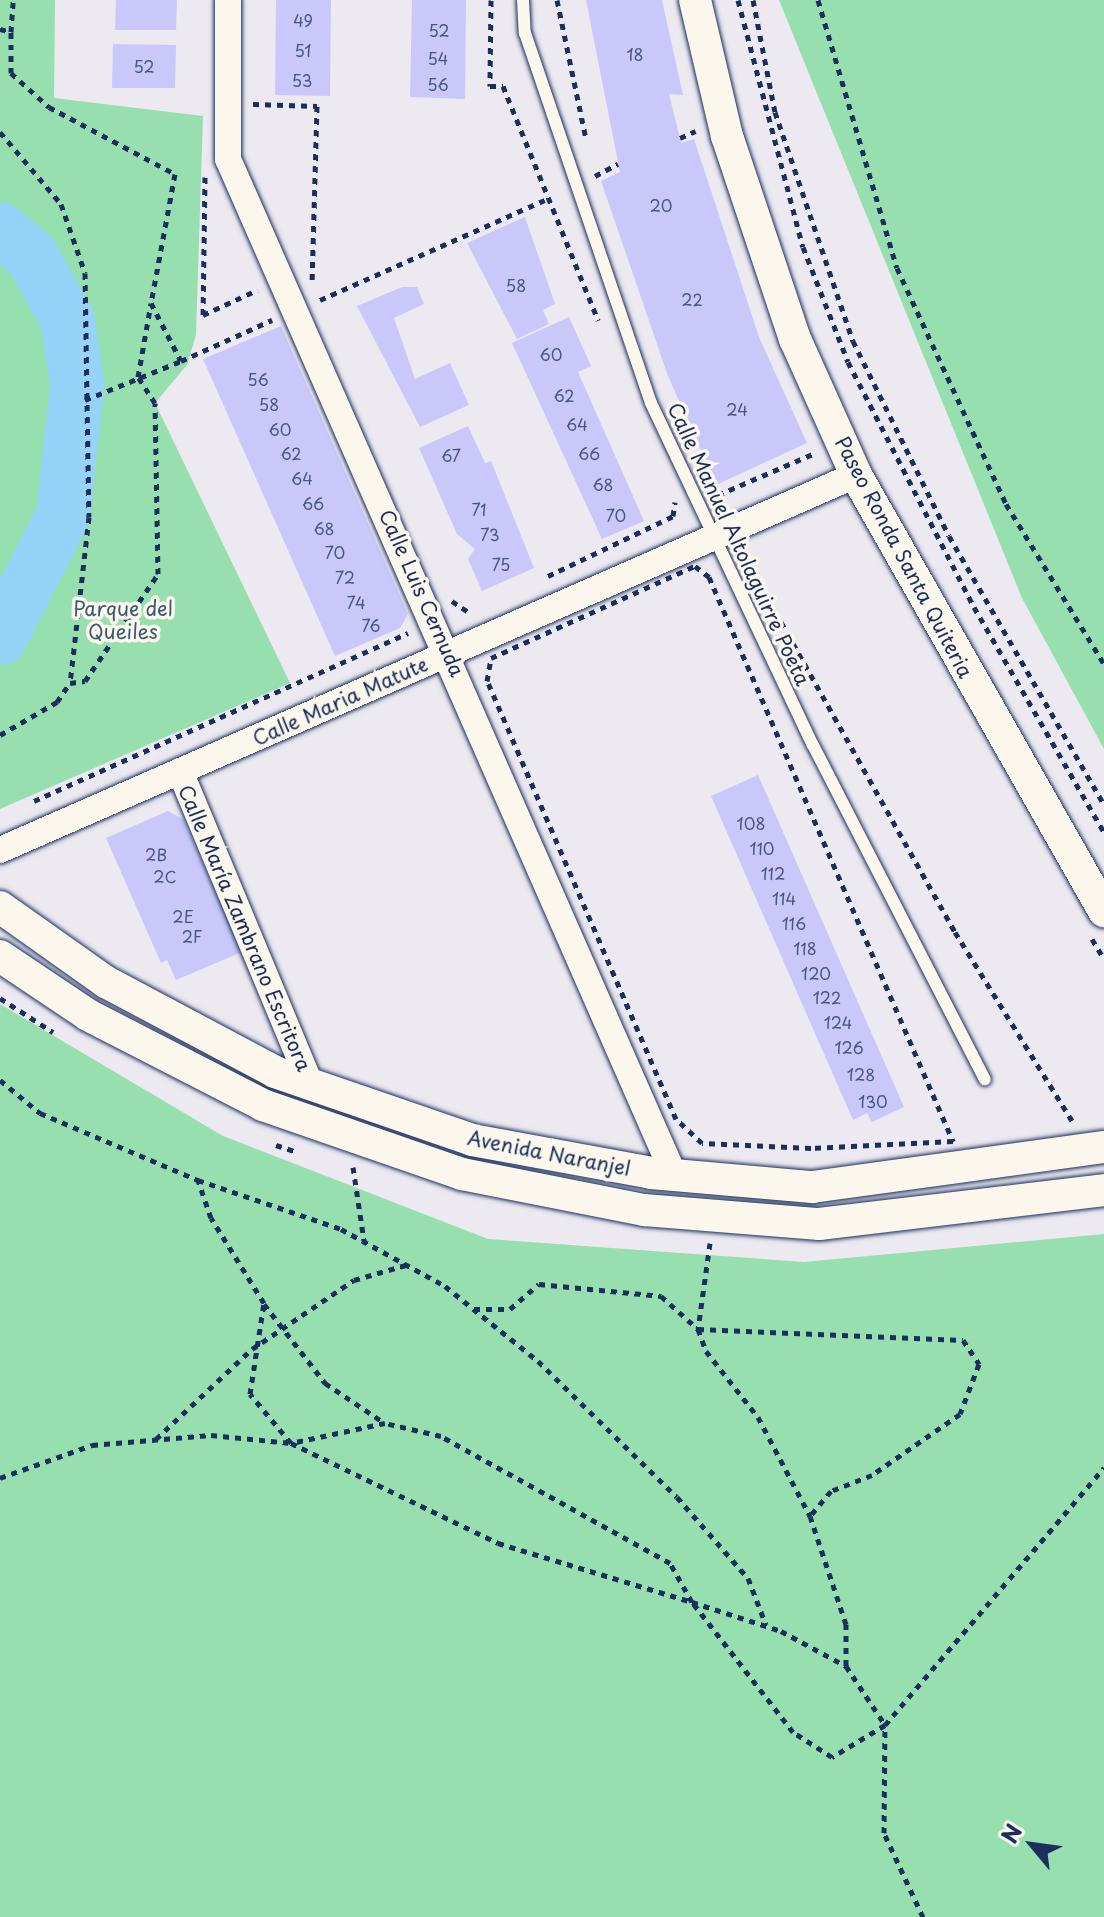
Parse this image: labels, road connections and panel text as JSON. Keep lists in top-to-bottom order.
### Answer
{
  "streets": {
    "street": [
      "Paseo Ronda Santa Quiteria",
      "Calle Luis Cernuda",
      "Calle Maria Matute",
      "Calle María Zambrano Escritora",
      "Avenida Naranjel"
    ],
    "lane": ["Calle Manuel Altolaguirre Poeta"]
  },
  "crossings": [
    ["Calle Manuel Altolaguirre Poeta", "Calle Maria Matute"],
    ["Paseo Ronda Santa Quiteria", "Calle Maria Matute"],
    ["Calle Luis Cernuda", "Calle Maria Matute"],
    ["Calle Luis Cernuda", "Avenida Naranjel"],
    ["Calle Maria Matute", "Calle María Zambrano Escritora"],
    ["Calle María Zambrano Escritora", "Avenida Naranjel"]
  ],
  "parks": ["Parque del Queiles"],
  "house_numbers": [
    "49",
    "52",
    "51",
    "18",
    "54",
    "52",
    "53",
    "56",
    "20",
    "58",
    "22",
    "60",
    "56",
    "62",
    "58",
    "24",
    "64",
    "60",
    "62",
    "66",
    "67",
    "64",
    "68",
    "66",
    "71",
    "70",
    "68",
    "73",
    "70",
    "75",
    "72",
    "74",
    "76",
    "108",
    "110",
    "2B",
    "112",
    "2C",
    "114",
    "2E",
    "116",
    "2F",
    "118",
    "120",
    "122",
    "124",
    "126",
    "128",
    "130"
  ],
  "north": "top left"
}
